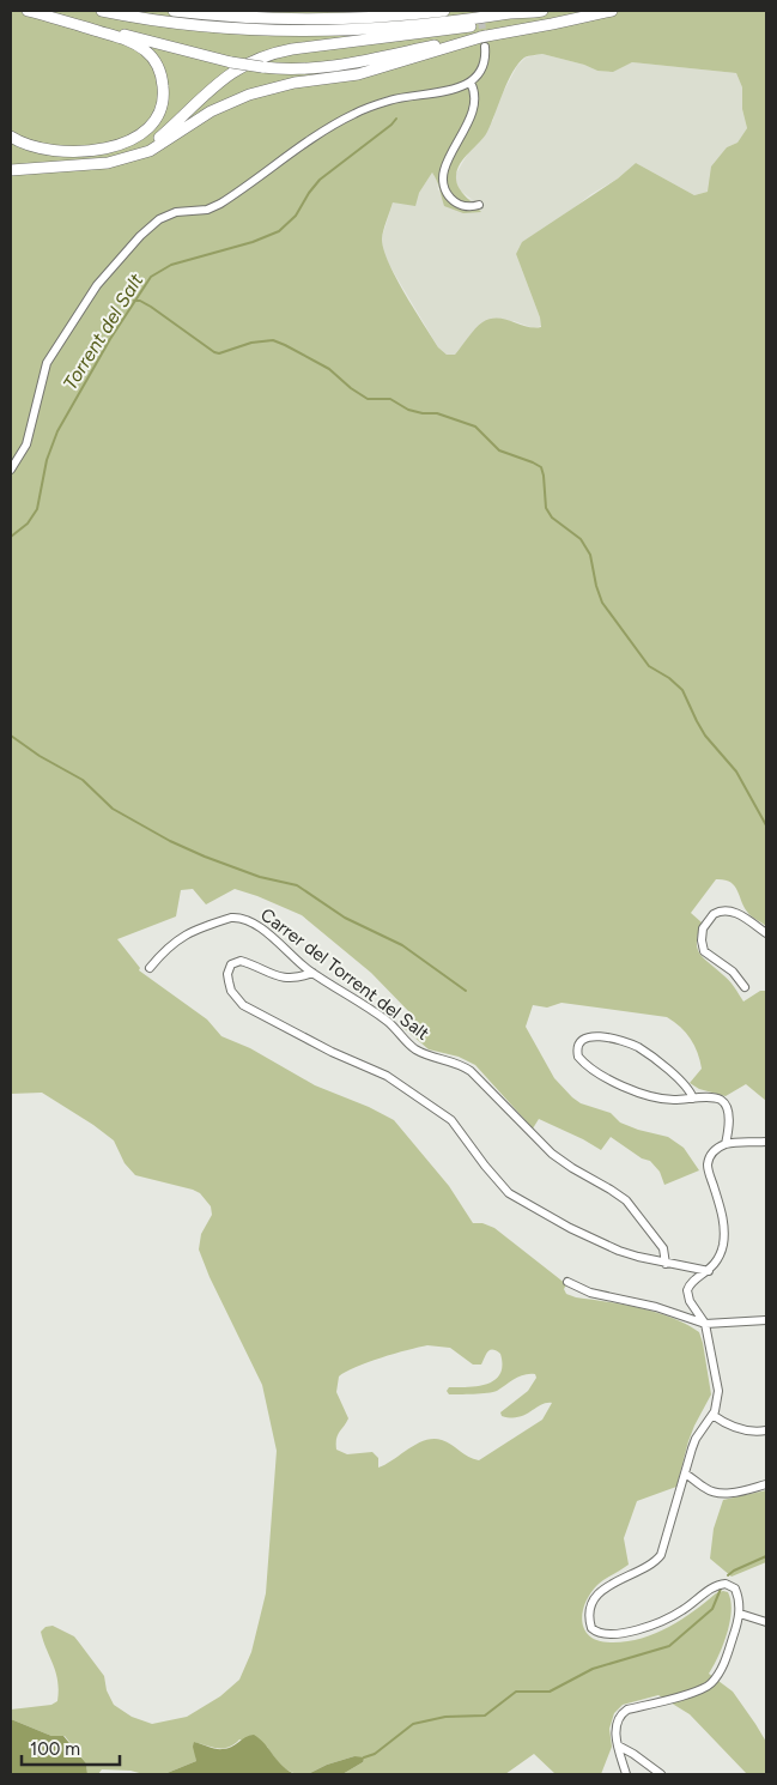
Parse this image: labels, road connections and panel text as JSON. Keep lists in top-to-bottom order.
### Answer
{
  "streets": {
    "street": ["Carrer del Torrent del Salt"]
  },
  "water": ["Torrent del Salt"],
  "scale_bar": "100 m"
}
